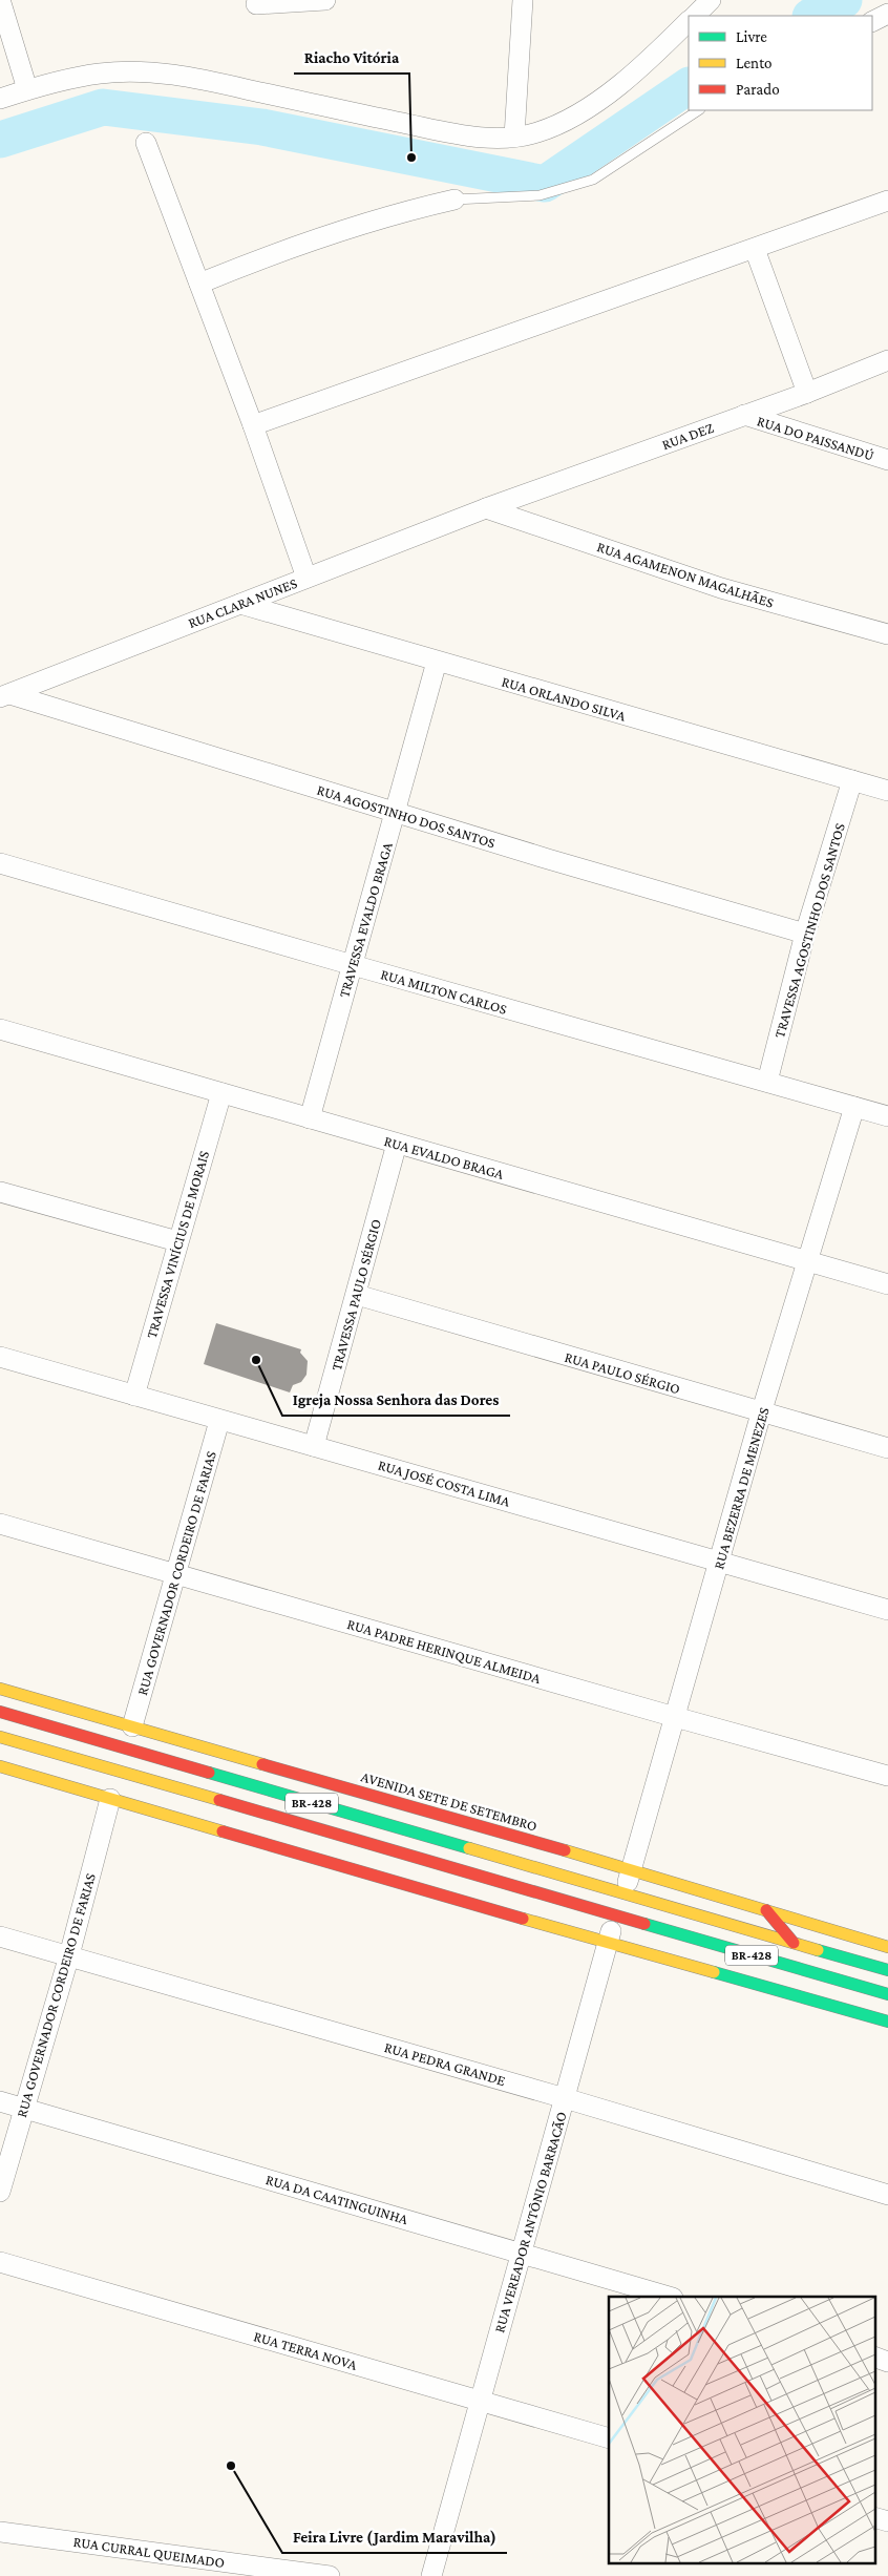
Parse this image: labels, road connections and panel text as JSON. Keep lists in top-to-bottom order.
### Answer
{
  "streets": {
    "main road": ["AVENIDA SETE DE SETEMBRO", "BR-428"],
    "street": [
      "RUA DEZ",
      "RUA DO PAISSANDÚ",
      "RUA AGAMENON MAGALHÃES",
      "RUA CLARA NUNES",
      "RUA ORLANDO SILVA",
      "RUA AGOSTINHO DOS SANTOS",
      "TRAVESSA EVALDO BRAGA",
      "TRAVESSA AGOSTINHO DOS SANTOS",
      "RUA MILTON CARLOS",
      "RUA EVALDO BRAGA",
      "TRAVESSA VINÍCIUS DE MORAIS",
      "TRAVESSA PAULO SÉRGIO",
      "RUA PAULO SÉRGIO",
      "RUA JOSÉ COSTA LIMA",
      "RUA BEZERRA DE MENEZES",
      "RUA GOVERNADOR CORDEIRO DE FARIAS",
      "RUA PADRE HERINQUE ALMEIDA",
      "RUA PEDRA GRANDE",
      "RUA DA CAATINGUINHA",
      "RUA VEREADOR ANTÔNIO BARRACÃO",
      "RUA TERRA NOVA",
      "RUA CURRAL QUEIMADO"
    ]
  },
  "crossings": [
    ["RUA DEZ", "RUA DO PAISSANDÚ"],
    ["RUA DEZ", "RUA AGAMENON MAGALHÃES"],
    ["RUA DEZ", "RUA CLARA NUNES"],
    ["RUA AGAMENON MAGALHÃES", "RUA CLARA NUNES"],
    ["RUA CLARA NUNES", "RUA ORLANDO SILVA"],
    ["RUA CLARA NUNES", "RUA AGOSTINHO DOS SANTOS"],
    ["RUA ORLANDO SILVA", "TRAVESSA EVALDO BRAGA"],
    ["RUA ORLANDO SILVA", "TRAVESSA AGOSTINHO DOS SANTOS"],
    ["RUA AGOSTINHO DOS SANTOS", "TRAVESSA EVALDO BRAGA"],
    ["RUA AGOSTINHO DOS SANTOS", "TRAVESSA AGOSTINHO DOS SANTOS"],
    ["TRAVESSA EVALDO BRAGA", "RUA MILTON CARLOS"],
    ["TRAVESSA EVALDO BRAGA", "RUA EVALDO BRAGA"],
    ["TRAVESSA AGOSTINHO DOS SANTOS", "RUA MILTON CARLOS"],
    ["RUA MILTON CARLOS", "RUA BEZERRA DE MENEZES"],
    ["RUA EVALDO BRAGA", "TRAVESSA VINÍCIUS DE MORAIS"],
    ["RUA EVALDO BRAGA", "TRAVESSA PAULO SÉRGIO"],
    ["RUA EVALDO BRAGA", "RUA BEZERRA DE MENEZES"],
    ["TRAVESSA VINÍCIUS DE MORAIS", "RUA JOSÉ COSTA LIMA"],
    ["TRAVESSA PAULO SÉRGIO", "RUA PAULO SÉRGIO"],
    ["TRAVESSA PAULO SÉRGIO", "RUA JOSÉ COSTA LIMA"],
    ["RUA PAULO SÉRGIO", "RUA BEZERRA DE MENEZES"],
    ["RUA JOSÉ COSTA LIMA", "RUA BEZERRA DE MENEZES"],
    ["RUA JOSÉ COSTA LIMA", "RUA GOVERNADOR CORDEIRO DE FARIAS"],
    ["RUA BEZERRA DE MENEZES", "RUA PADRE HERINQUE ALMEIDA"],
    ["RUA BEZERRA DE MENEZES", "AVENIDA SETE DE SETEMBRO"],
    ["RUA BEZERRA DE MENEZES", "RUA VEREADOR ANTÔNIO BARRACÃO"],
    ["RUA GOVERNADOR CORDEIRO DE FARIAS", "RUA PADRE HERINQUE ALMEIDA"],
    ["RUA GOVERNADOR CORDEIRO DE FARIAS", "AVENIDA SETE DE SETEMBRO"],
    ["RUA GOVERNADOR CORDEIRO DE FARIAS", "RUA PEDRA GRANDE"],
    ["RUA GOVERNADOR CORDEIRO DE FARIAS", "RUA DA CAATINGUINHA"],
    ["AVENIDA SETE DE SETEMBRO", "RUA VEREADOR ANTÔNIO BARRACÃO"],
    ["BR-428", "RUA VEREADOR ANTÔNIO BARRACÃO"],
    ["RUA PEDRA GRANDE", "RUA VEREADOR ANTÔNIO BARRACÃO"],
    ["RUA DA CAATINGUINHA", "RUA VEREADOR ANTÔNIO BARRACÃO"],
    ["RUA VEREADOR ANTÔNIO BARRACÃO", "RUA TERRA NOVA"]
  ],
  "places": ["Riacho Vitória", "Igreja Nossa Senhora das Dores", "Feira Livre (Jardim Maravilha)"],
  "legend": ["Livre", "Lento", "Parado"]
}
